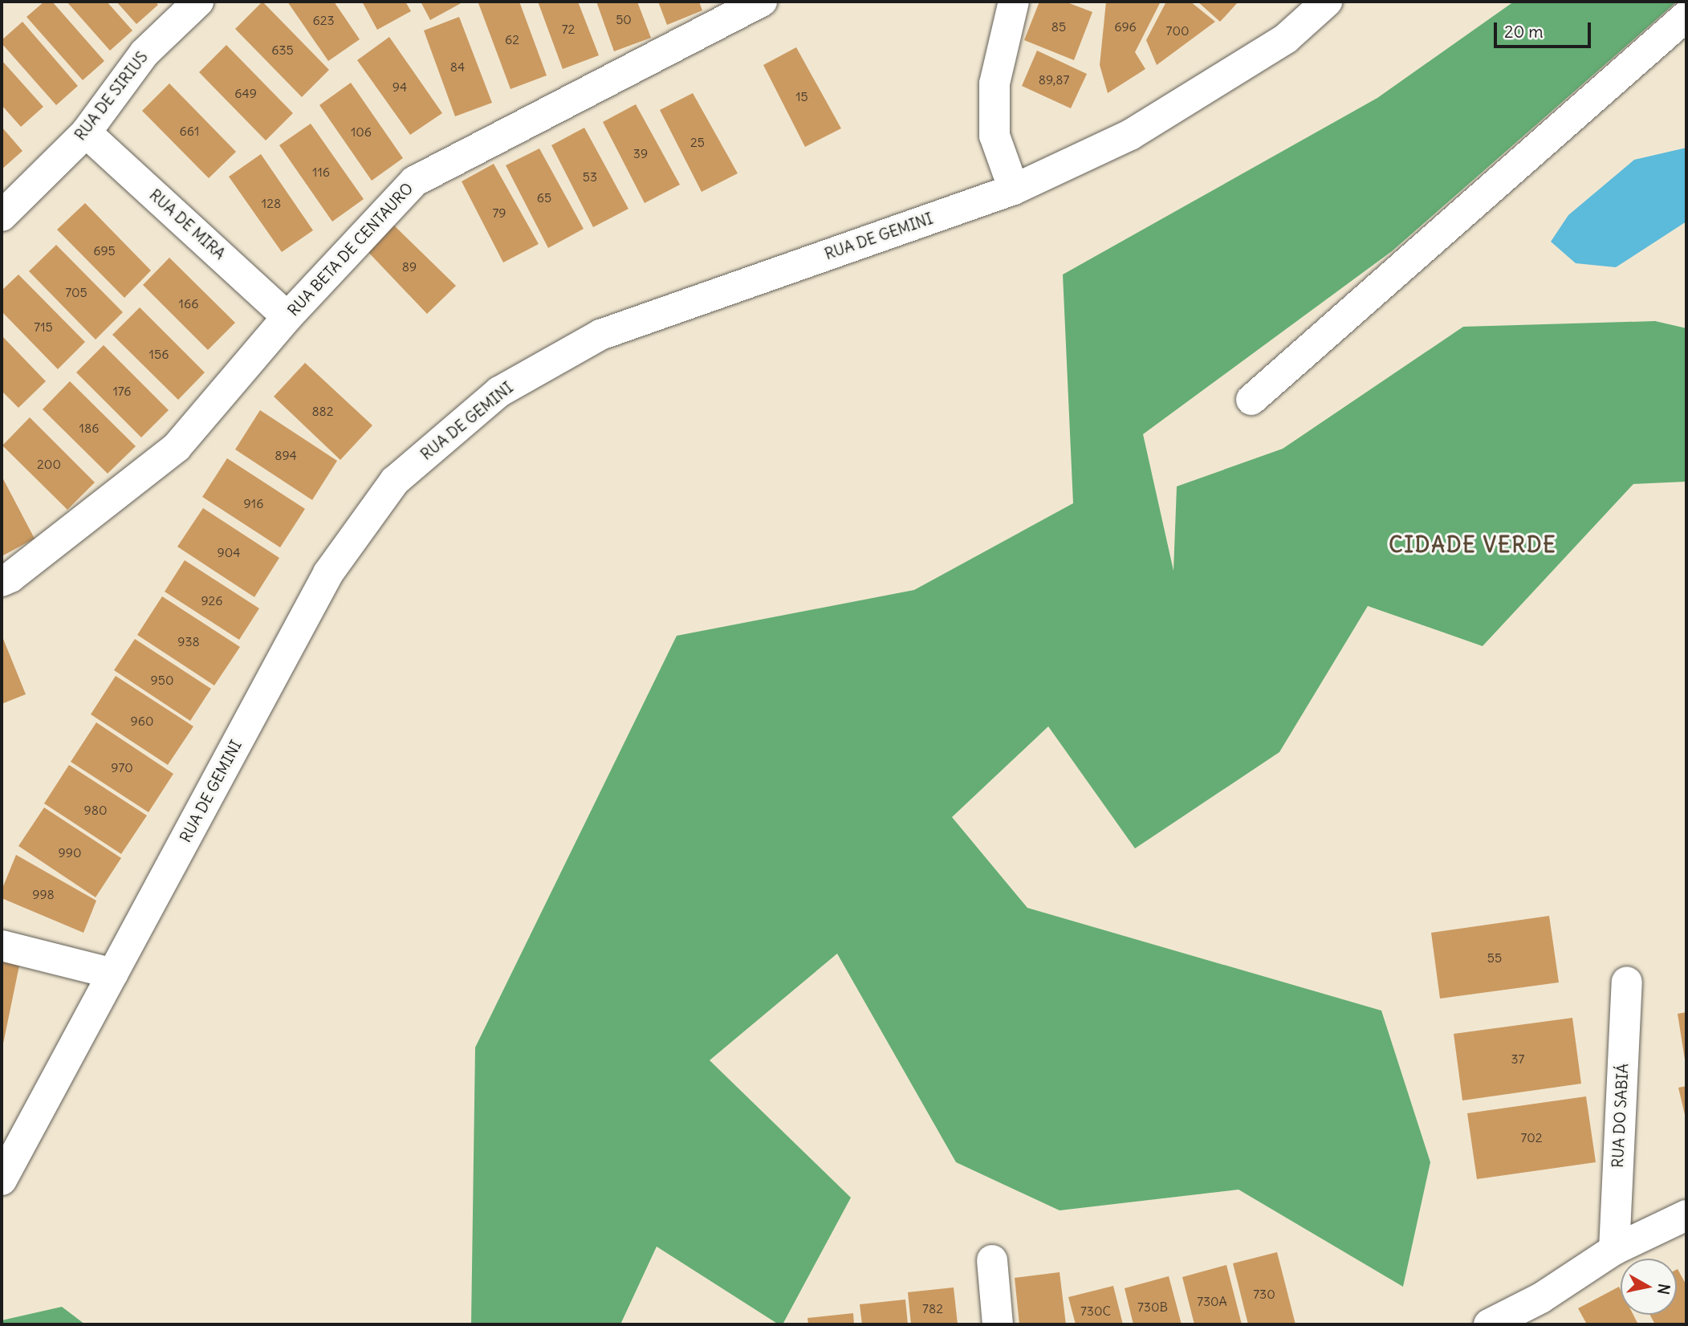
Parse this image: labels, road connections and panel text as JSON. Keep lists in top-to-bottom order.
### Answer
{
  "streets": {
    "street": [
      "RUA DE SIRIUS",
      "RUA DE MIRA",
      "RUA DE GEMINI",
      "RUA BETA DE CENTAURO",
      "RUA DO SABIÁ"
    ]
  },
  "crossings": [
    ["RUA DE SIRIUS", "RUA DE MIRA"],
    ["RUA DE MIRA", "RUA BETA DE CENTAURO"]
  ],
  "districts": ["CIDADE VERDE"],
  "house_numbers": [
    "50",
    "623",
    "85",
    "696",
    "72",
    "700",
    "62",
    "635",
    "84",
    "89,87",
    "94",
    "649",
    "15",
    "661",
    "106",
    "25",
    "39",
    "116",
    "53",
    "65",
    "128",
    "79",
    "695",
    "89",
    "705",
    "166",
    "715",
    "156",
    "176",
    "882",
    "186",
    "894",
    "200",
    "916",
    "904",
    "926",
    "938",
    "950",
    "960",
    "970",
    "980",
    "990",
    "998",
    "55",
    "37",
    "702",
    "730",
    "730A",
    "730B",
    "782",
    "730C"
  ],
  "scale_bar": "20 m",
  "north": "right"
}
